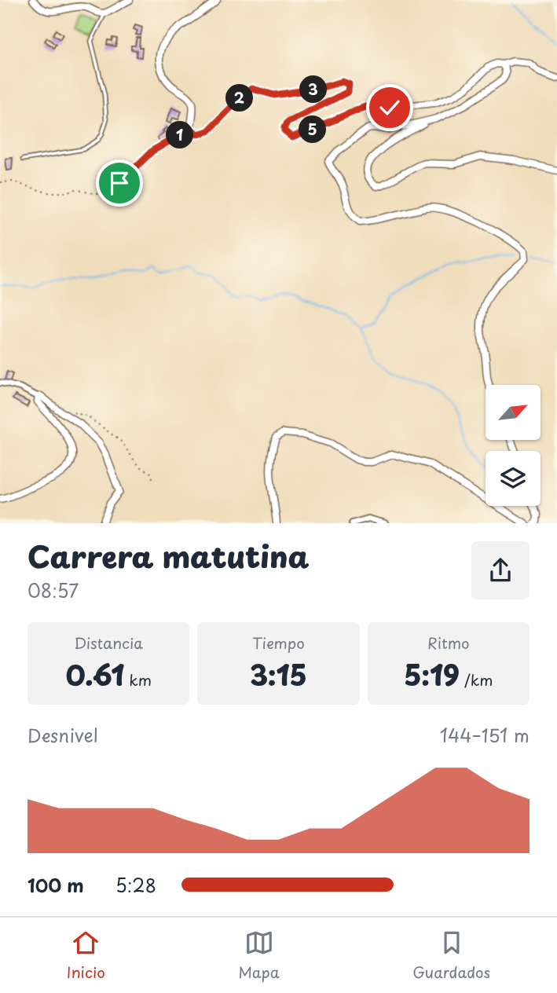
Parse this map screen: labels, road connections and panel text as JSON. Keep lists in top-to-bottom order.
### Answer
{
  "north": "top right",
  "page": {
    "pins": [
      "3",
      "2",
      "5",
      "1"
    ],
    "heading": ["Carrera matutina", "08:57"],
    "stats": [
      ["Distancia", "0.61 km"],
      ["Tiempo", "3:15"],
      ["Ritmo", "5:19 /km"]
    ],
    "chart": ["Desnivel", "144–151 m"],
    "list": [
      {
        "name": "100 m",
        "note": "5:28"
      }
    ],
    "tabs": ["Inicio", "Mapa", "Guardados"]
  }
}
